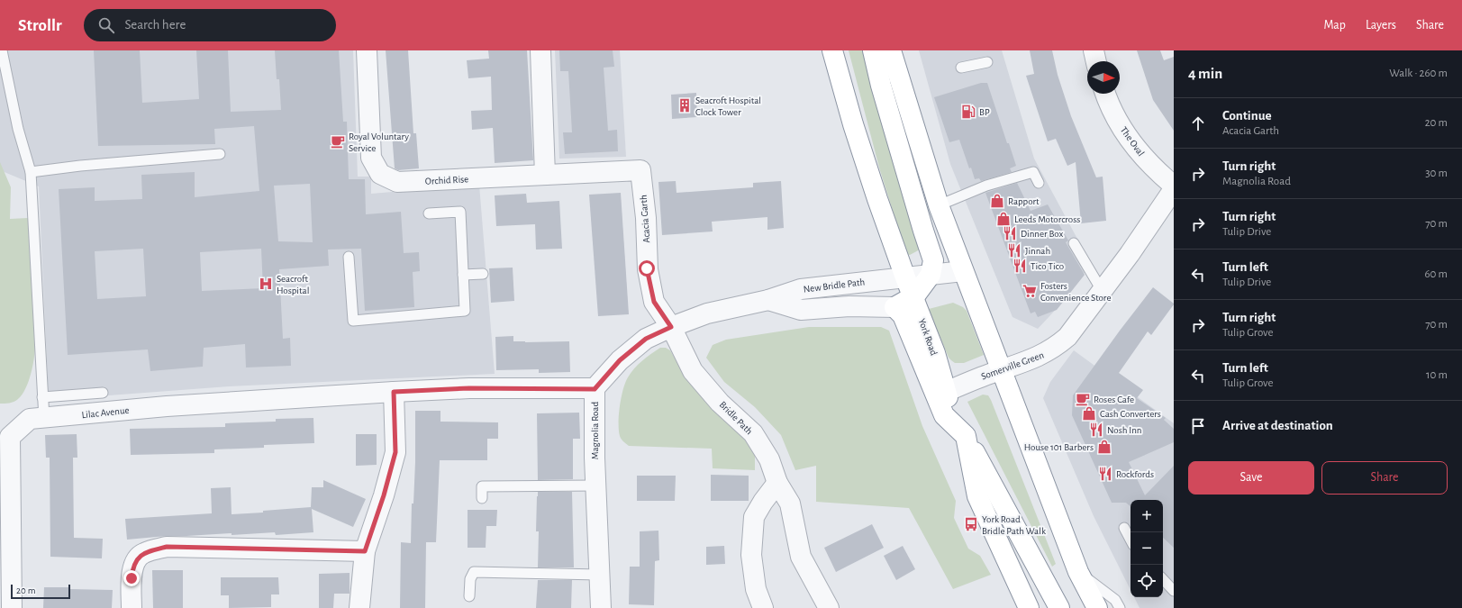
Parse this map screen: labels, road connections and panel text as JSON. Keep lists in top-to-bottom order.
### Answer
{
  "streets": {
    "highway": ["York Road"],
    "street": [
      "The Oval",
      "Orchid Rise",
      "Acacia Garth",
      "New Bridle Path",
      "Somerville Green",
      "Lilac Avenue",
      "Bridle Path",
      "Magnolia Road"
    ]
  },
  "crossings": [
    ["Orchid Rise", "Acacia Garth"],
    ["Acacia Garth", "Bridle Path"],
    ["Acacia Garth", "Magnolia Road"],
    ["New Bridle Path", "York Road"],
    ["New Bridle Path", "Magnolia Road"],
    ["York Road", "Somerville Green"],
    ["Lilac Avenue", "Magnolia Road"],
    ["Bridle Path", "Magnolia Road"]
  ],
  "places": {
    "building": ["Seacroft Hospital Clock Tower"],
    "fuel station": ["BP"],
    "cafe": ["Royal Voluntary Service", "Roses Cafe"],
    "shop": [
      "Rapport",
      "Leeds Motorcross",
      "Cash Converters",
      "House 101 Barbers"
    ],
    "restaurant": [
      "Dinner Box",
      "Jinnah",
      "Tico Tico",
      "Nosh Inn",
      "Rockfords"
    ],
    "hospital": ["Seacroft Hospital"],
    "supermarket": ["Fosters Convenience Store"],
    "bus stop": ["York Road Bridle Path Walk"]
  },
  "scale_bar": "20 m",
  "north": "right",
  "page": {
    "header": "Strollr",
    "search": "Search here",
    "nav": ["Map", "Layers", "Share"],
    "heading": ["4 min", "Walk · 260 m"],
    "list": [
      ["Continue", "Acacia Garth", "20 m"],
      ["Turn right", "Magnolia Road", "30 m"],
      ["Turn right", "Tulip Drive", "70 m"],
      ["Turn left", "Tulip Drive", "60 m"],
      ["Turn right", "Tulip Grove", "70 m"],
      ["Turn left", "Tulip Grove", "10 m"],
      "Arrive at destination"
    ],
    "buttons": ["Save", "Share"],
    "map_buttons": ["+", "−"],
    "scale": "20 m"
  }
}
